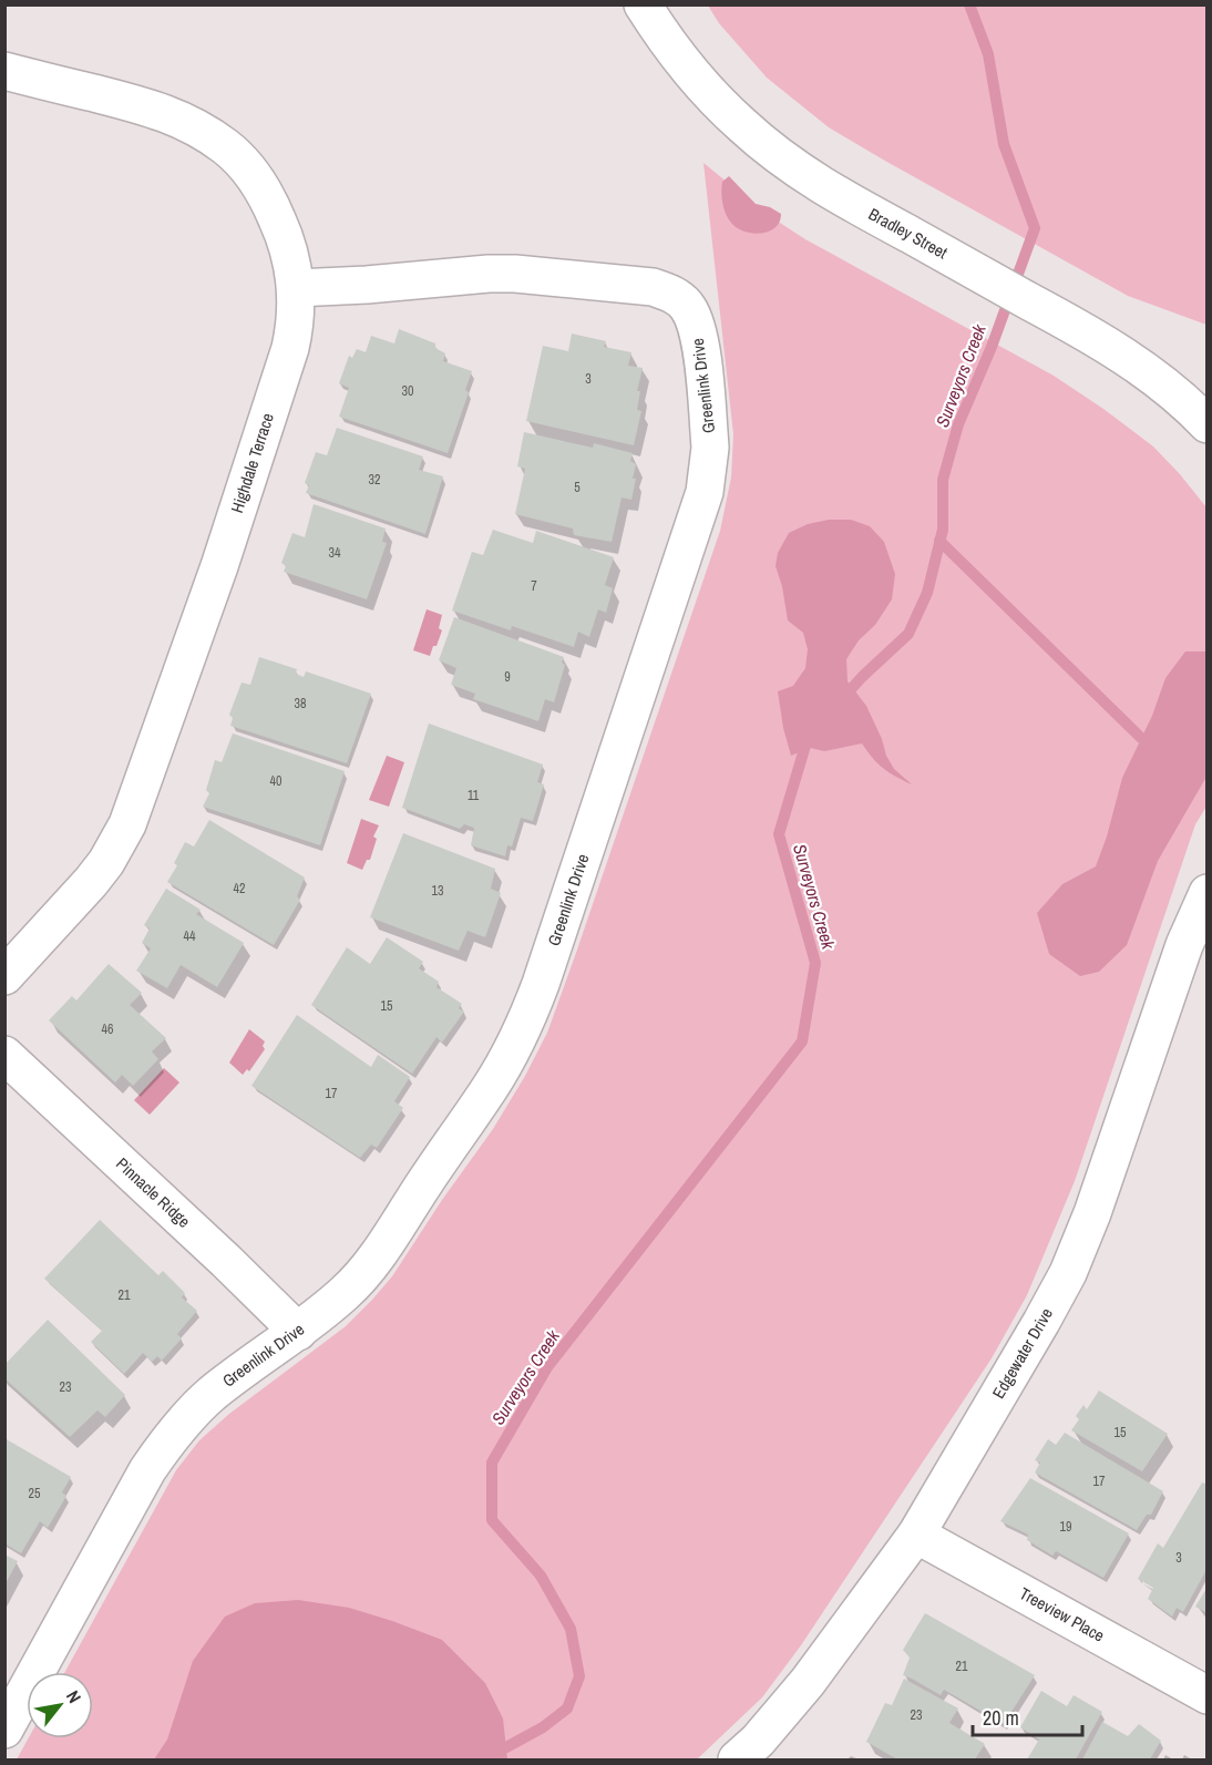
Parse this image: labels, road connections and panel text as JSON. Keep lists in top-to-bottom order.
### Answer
{
  "streets": {
    "street": [
      "Bradley Street",
      "Greenlink Drive",
      "Highdale Terrace",
      "Pinnacle Ridge",
      "Edgewater Drive",
      "Treeview Place"
    ]
  },
  "crossings": [
    ["Greenlink Drive", "Highdale Terrace"],
    ["Greenlink Drive", "Pinnacle Ridge"],
    ["Edgewater Drive", "Treeview Place"]
  ],
  "water": ["Surveyors Creek"],
  "house_numbers": [
    "3",
    "30",
    "32",
    "5",
    "34",
    "7",
    "9",
    "38",
    "40",
    "11",
    "42",
    "13",
    "44",
    "15",
    "46",
    "17",
    "21",
    "23",
    "15",
    "17",
    "25",
    "19",
    "3",
    "21",
    "23"
  ],
  "scale_bar": "20 m",
  "north": "top right"
}
